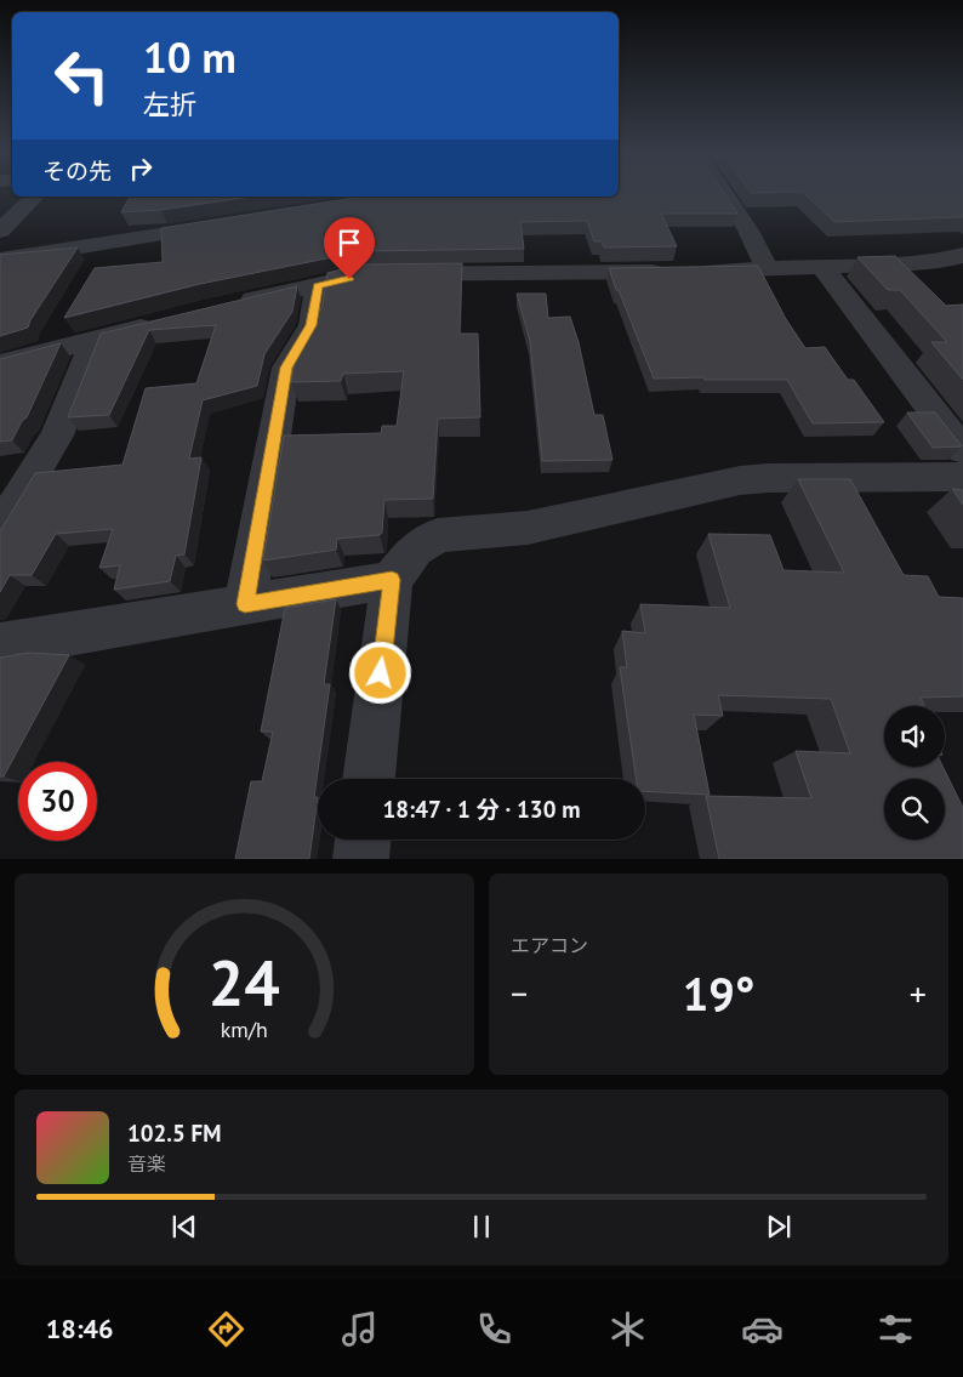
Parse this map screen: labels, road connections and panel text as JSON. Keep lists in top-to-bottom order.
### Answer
{
  "page": {
    "turn": ["10 m", "左折"],
    "then": "その先",
    "limit": "30",
    "trip": "18:47 · 1 分 · 130 m",
    "tile": "エアコン",
    "heat": ["−", "19°", "+"],
    "song": ["102.5 FM", "音楽"],
    "tabs": "18:46",
    "gauge": ["24", "km/h"]
  }
}
